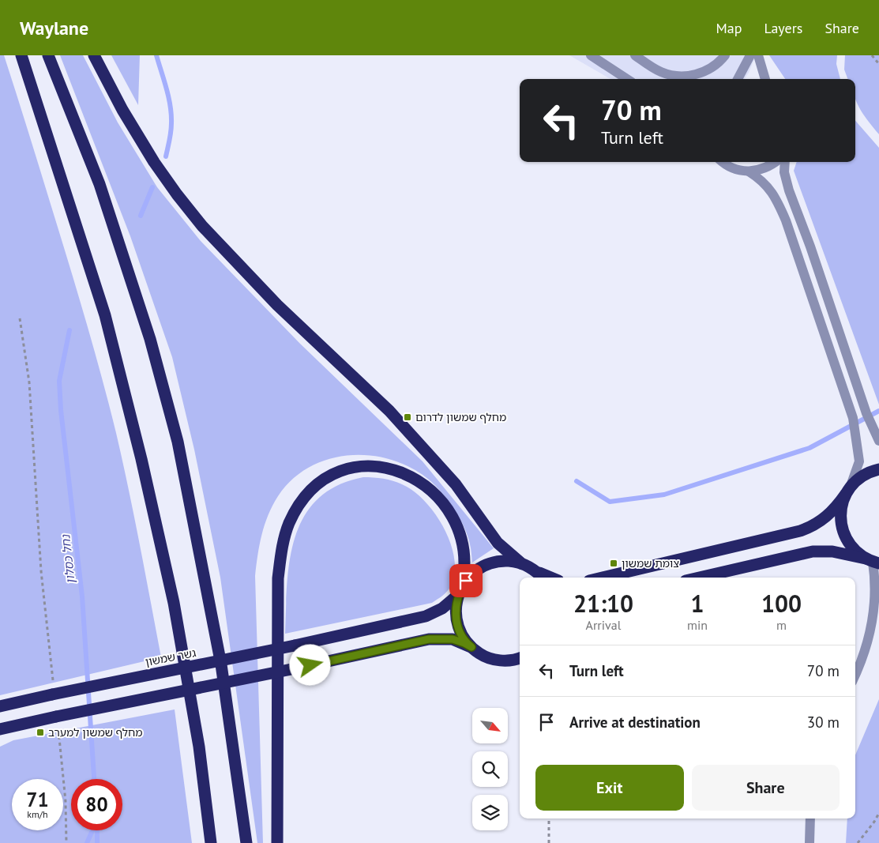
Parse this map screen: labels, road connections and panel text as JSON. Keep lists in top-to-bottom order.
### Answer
{
  "streets": {
    "highway": ["גשר שמשון"]
  },
  "water": ["נחל כסלון"],
  "places": {
    "transit": ["מחלף שמשון לדרום", "צומת שמשון", "מחלף שמשון למערב"]
  },
  "north": "bottom right",
  "page": {
    "header": "Waylane",
    "nav": ["Map", "Layers", "Share"],
    "turn": ["70 m", "Turn left"],
    "eta": [
      "21:10",
      "Arrival",
      "1",
      "min",
      "100",
      "m"
    ],
    "list": [
      {
        "name": "Turn left",
        "value": "70 m"
      },
      {
        "name": "Arrive at destination",
        "value": "30 m"
      }
    ],
    "buttons": ["Exit", "Share"],
    "speed": "71 km/h",
    "limit": "80"
  }
}
